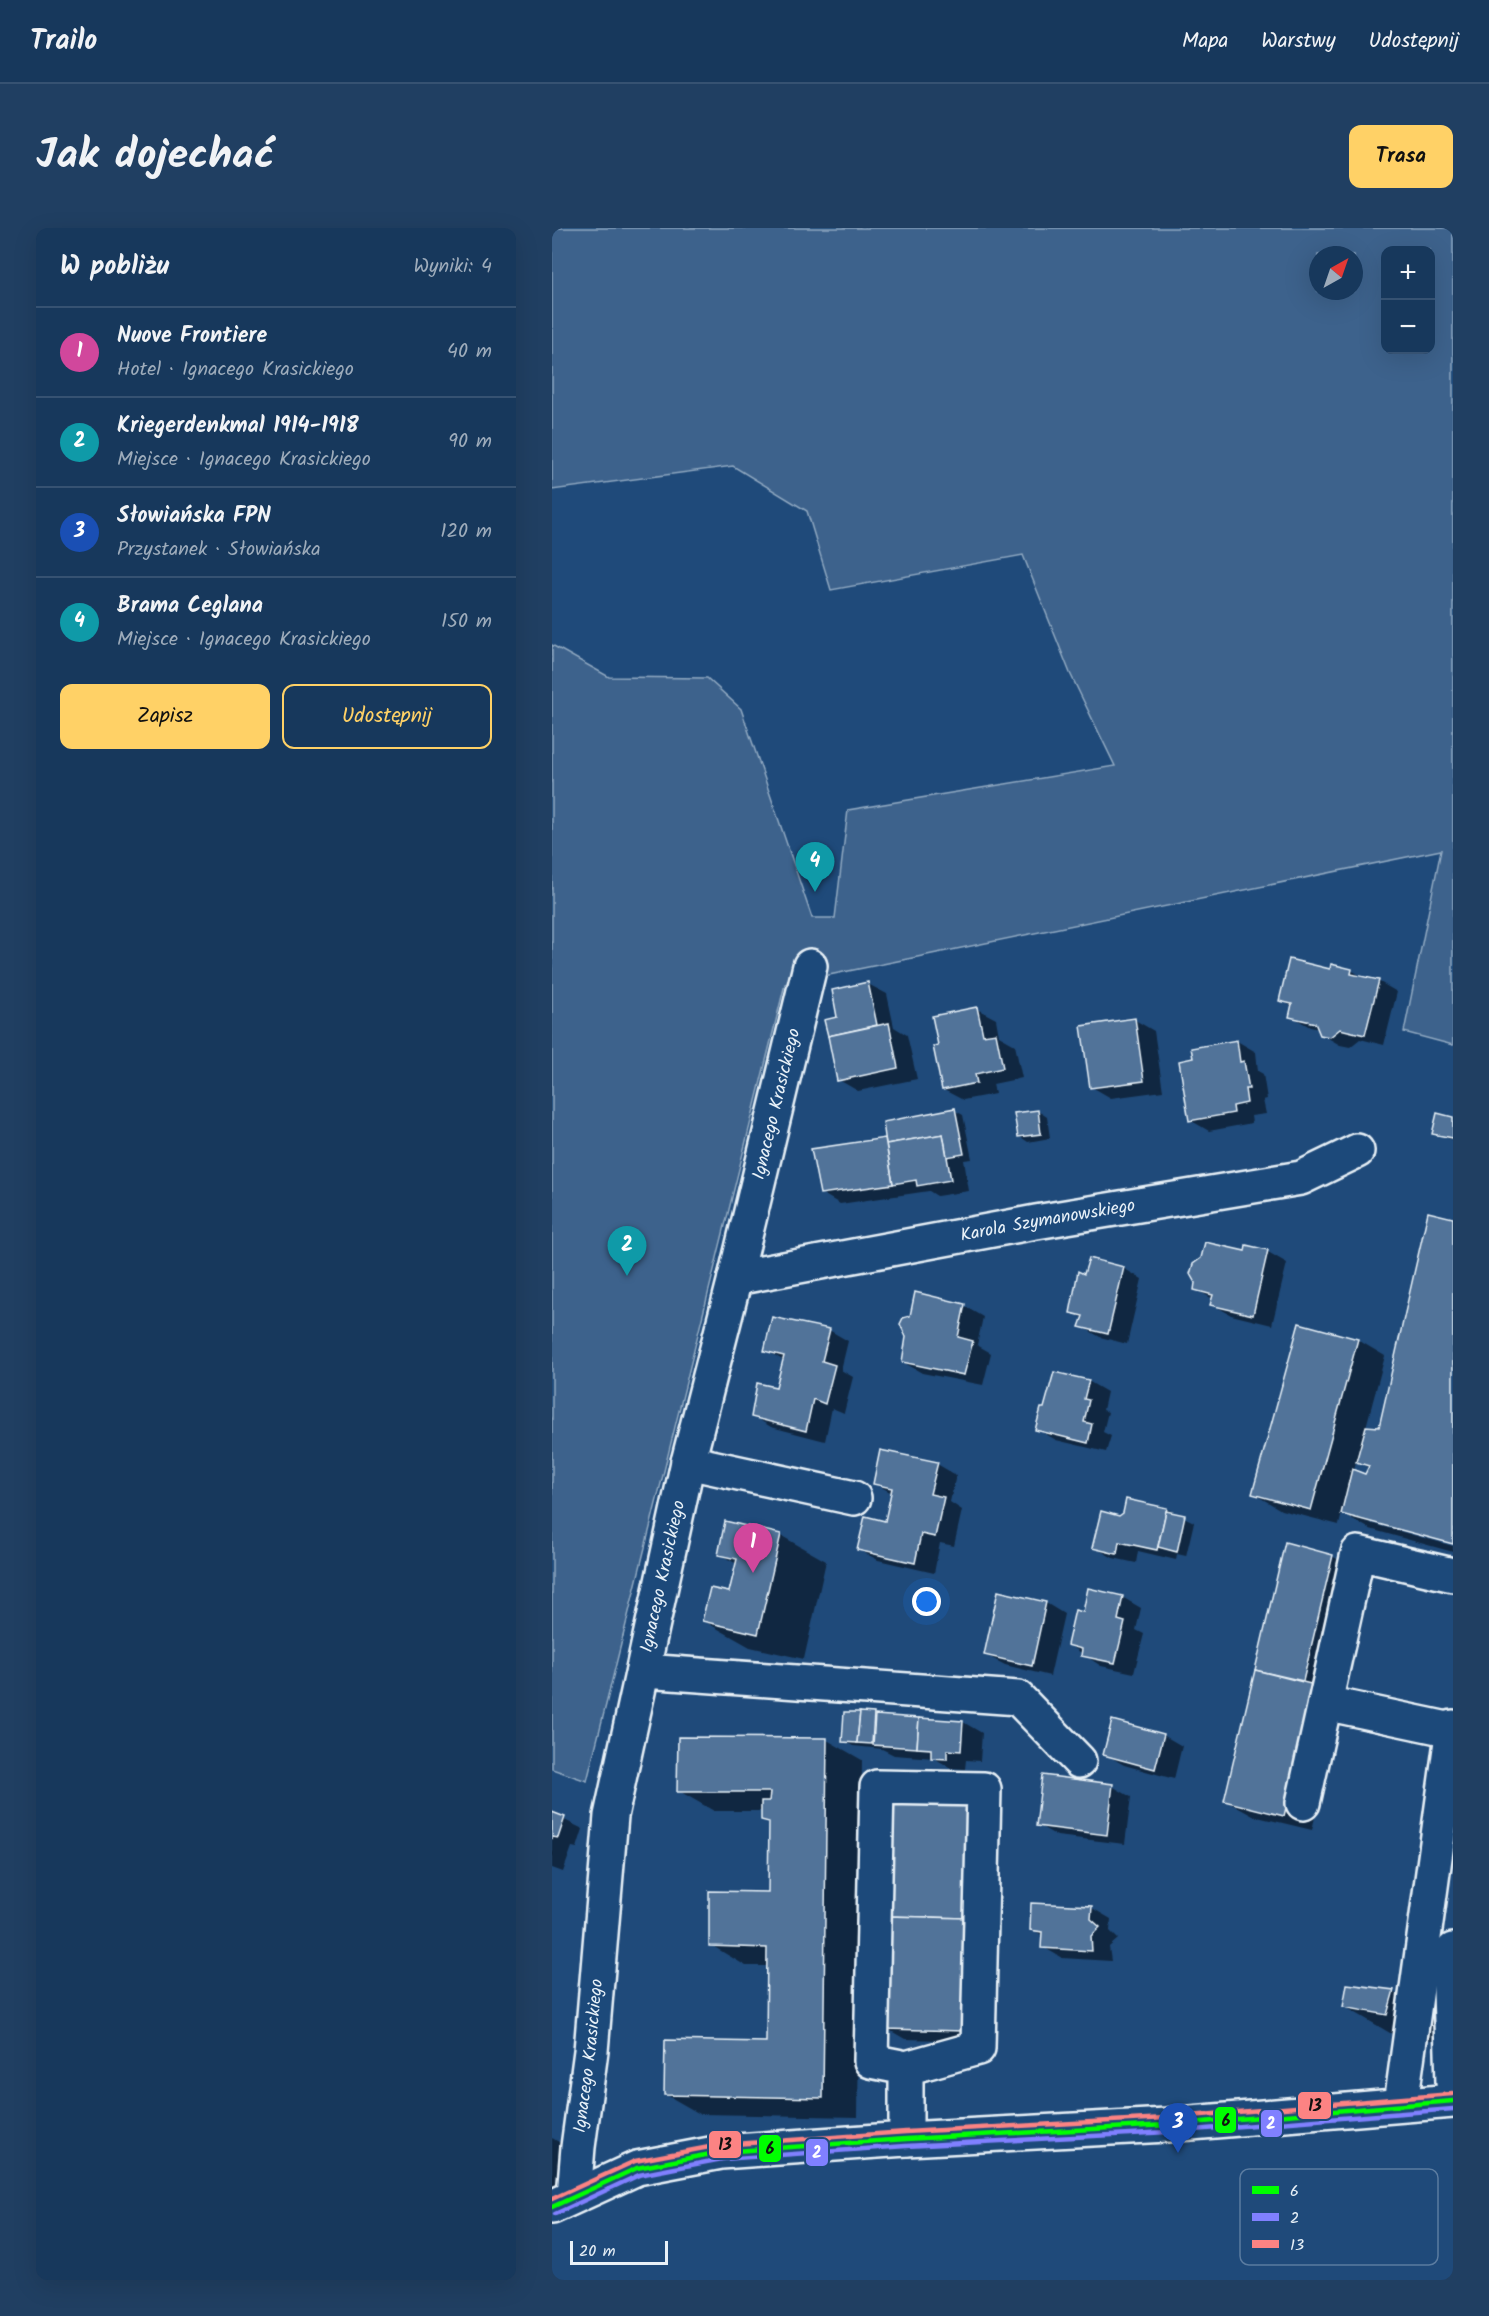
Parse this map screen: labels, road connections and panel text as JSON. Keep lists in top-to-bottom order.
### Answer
{
  "streets": {
    "street": ["Ignacego Krasickiego", "Karola Szymanowskiego"]
  },
  "crossings": [
    ["Ignacego Krasickiego", "Karola Szymanowskiego"]
  ],
  "lines": ["transit line 13", "transit line 6", "transit line 2"],
  "legend": ["6", "2", "13"],
  "scale_bar": "20 m",
  "north": "top right",
  "page": {
    "header": "Trailo",
    "nav": ["Mapa", "Warstwy", "Udostępnij"],
    "title": "Jak dojechać",
    "buttons": [
      "Trasa",
      ["Zapisz", "Udostępnij"]
    ],
    "heading": ["W pobliżu", "Wyniki: 4"],
    "map_buttons": ["+", "−"],
    "list": [
      {
        "mark": "1",
        "name": "Nuove Frontiere",
        "note": "Hotel · Ignacego Krasickiego",
        "value": "40 m"
      },
      {
        "mark": "2",
        "name": "Kriegerdenkmal 1914-1918",
        "note": "Miejsce · Ignacego Krasickiego",
        "value": "90 m"
      },
      {
        "mark": "3",
        "name": "Słowiańska FPN",
        "note": "Przystanek · Słowiańska",
        "value": "120 m"
      },
      {
        "mark": "4",
        "name": "Brama Ceglana",
        "note": "Miejsce · Ignacego Krasickiego",
        "value": "150 m"
      }
    ],
    "pins": [
      "4",
      "2",
      "1",
      "3"
    ],
    "scale": "20 m"
  }
}
